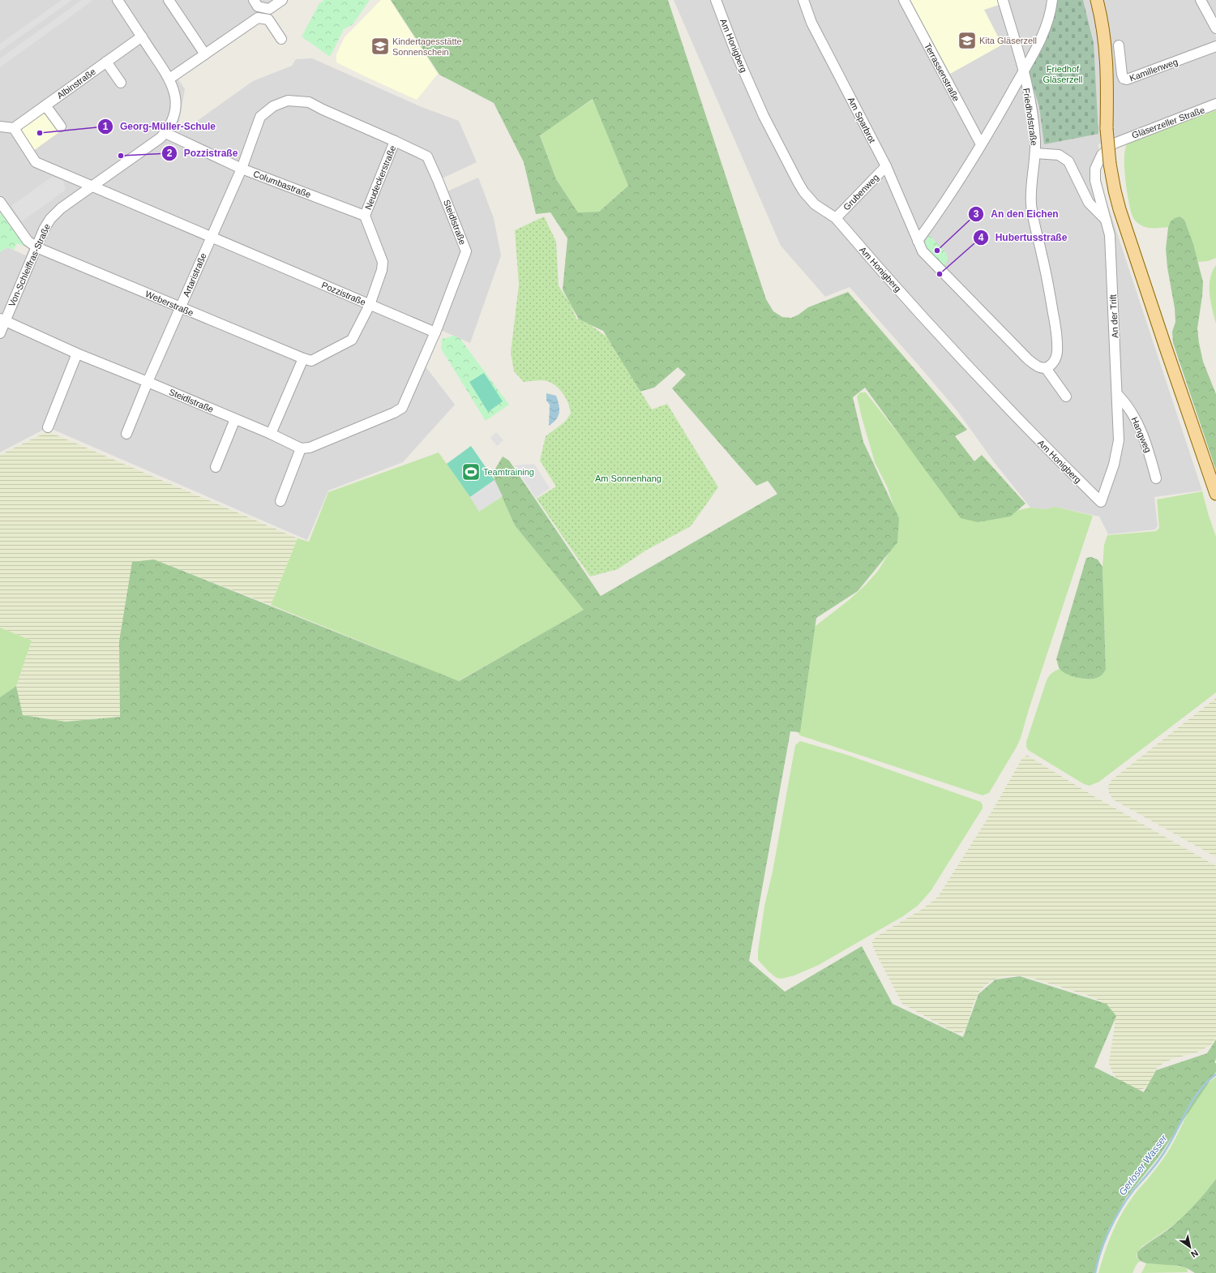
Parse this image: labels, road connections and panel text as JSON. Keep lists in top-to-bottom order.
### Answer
{
  "streets": {
    "street": [
      "Am Honigberg",
      "Kamillenweg",
      "Terrassenstraße",
      "Albinstraße",
      "Friedhofstraße",
      "Am Sparbrot",
      "Gläserzeller Straße",
      "Neudeckerstraße",
      "Columbastraße",
      "Grubenweg",
      "Steidlstraße",
      "Von-Schleiffras-Straße",
      "Artaristraße",
      "Pozzistraße",
      "Weberstraße",
      "An der Trift",
      "Hangweg"
    ]
  },
  "crossings": [
    ["Am Honigberg", "Grubenweg"],
    ["Am Honigberg", "An der Trift"],
    ["Albinstraße", "Von-Schleiffras-Straße"],
    ["Albinstraße", "Pozzistraße"],
    ["Friedhofstraße", "An der Trift"],
    ["Am Sparbrot", "Grubenweg"],
    ["Gläserzeller Straße", "An der Trift"],
    ["Neudeckerstraße", "Columbastraße"],
    ["Neudeckerstraße", "Steidlstraße"],
    ["Neudeckerstraße", "Pozzistraße"],
    ["Neudeckerstraße", "Weberstraße"],
    ["Columbastraße", "Steidlstraße"],
    ["Columbastraße", "Von-Schleiffras-Straße"],
    ["Columbastraße", "Artaristraße"],
    ["Steidlstraße", "Von-Schleiffras-Straße"],
    ["Steidlstraße", "Artaristraße"],
    ["Steidlstraße", "Pozzistraße"],
    ["Von-Schleiffras-Straße", "Pozzistraße"],
    ["Von-Schleiffras-Straße", "Weberstraße"],
    ["Artaristraße", "Pozzistraße"],
    ["Artaristraße", "Weberstraße"],
    ["An der Trift", "Hangweg"]
  ],
  "water": ["Gerloser Wasser"],
  "parks": ["Friedhof Gläserzell", "Am Sonnenhang"],
  "places": {
    "school or university": ["Kita Gläserzell", "Kindertagesstätte Sonnenschein"],
    "other": [
      "Georg-Müller-Schule",
      "Pozzistraße",
      "An den Eichen",
      "Hubertusstraße"
    ],
    "sports": ["Teamtraining"]
  },
  "north": "bottom right"
}
